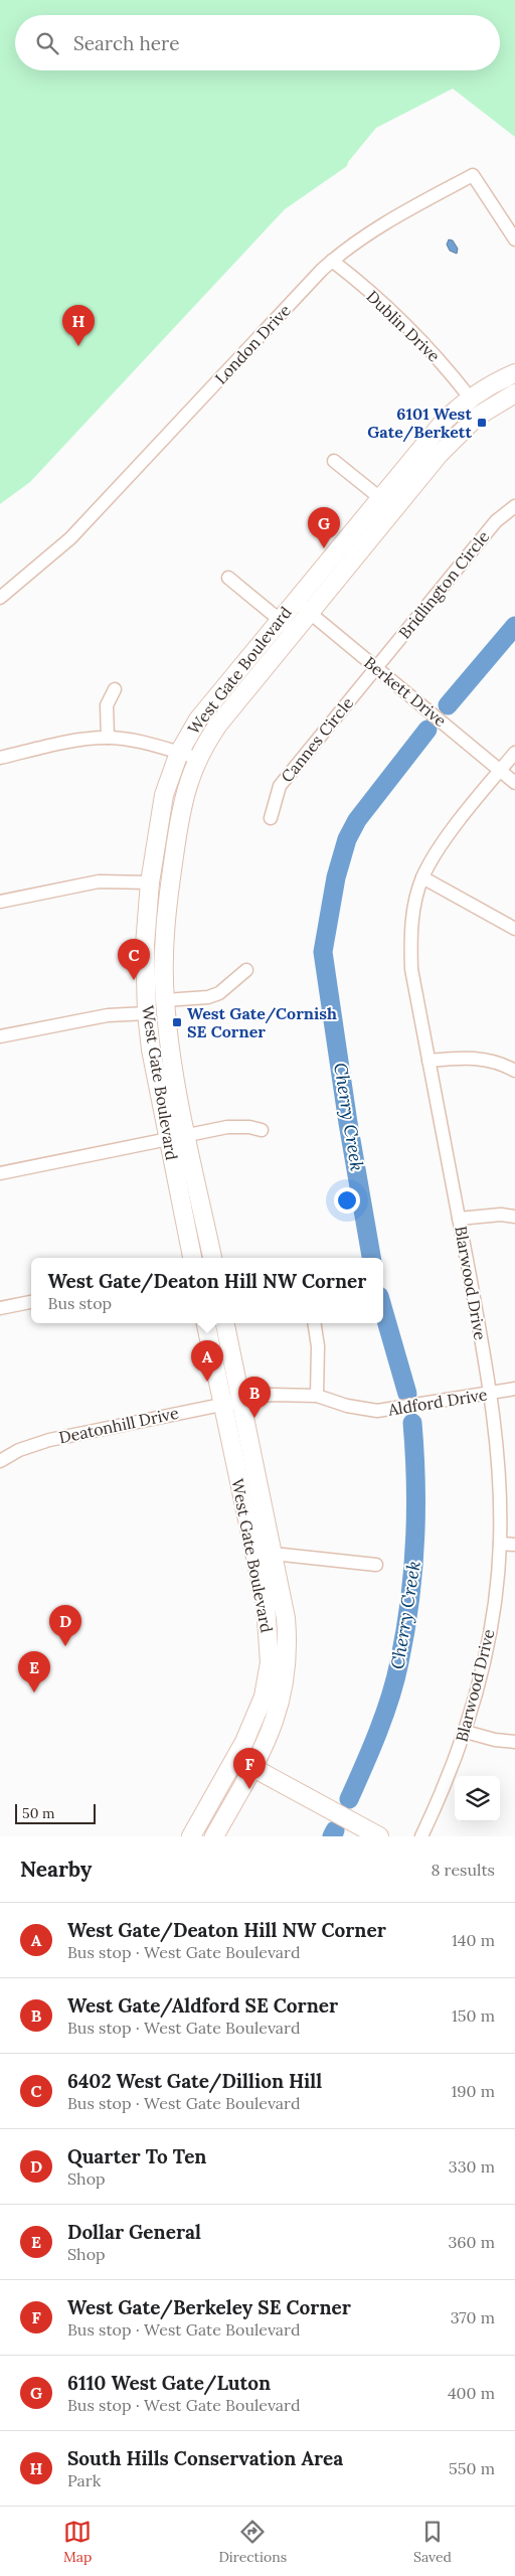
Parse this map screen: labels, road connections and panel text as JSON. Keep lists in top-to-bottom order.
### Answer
{
  "streets": {
    "main road": ["West Gate Boulevard"],
    "street": [
      "Dublin Drive",
      "London Drive",
      "Bridlington Circle",
      "Berkett Drive",
      "Cannes Circle",
      "Blarwood Drive",
      "Aldford Drive",
      "Deatonhill Drive"
    ]
  },
  "crossings": [
    ["Dublin Drive", "London Drive"],
    ["Dublin Drive", "West Gate Boulevard"],
    ["Bridlington Circle", "Berkett Drive"],
    ["Bridlington Circle", "Cannes Circle"],
    ["West Gate Boulevard", "Berkett Drive"],
    ["West Gate Boulevard", "Aldford Drive"],
    ["West Gate Boulevard", "Deatonhill Drive"],
    ["Berkett Drive", "Cannes Circle"],
    ["Berkett Drive", "Blarwood Drive"],
    ["Blarwood Drive", "Aldford Drive"],
    ["Aldford Drive", "Deatonhill Drive"]
  ],
  "water": ["Cherry Creek"],
  "places": {
    "transit": ["6101 West Gate/Berkett", "West Gate/Cornish SE Corner"]
  },
  "scale_bar": "50 m",
  "page": {
    "search": "Search here",
    "pins": [
      "H",
      "G",
      "C",
      "A",
      "B",
      "D",
      "E",
      "F"
    ],
    "popup": ["West Gate/Deaton Hill NW Corner", "Bus stop"],
    "scale": "50 m",
    "heading": ["Nearby", "8 results"],
    "list": [
      {
        "mark": "A",
        "name": "West Gate/Deaton Hill NW Corner",
        "note": "Bus stop · West Gate Boulevard",
        "value": "140 m"
      },
      {
        "mark": "B",
        "name": "West Gate/Aldford SE Corner",
        "note": "Bus stop · West Gate Boulevard",
        "value": "150 m"
      },
      {
        "mark": "C",
        "name": "6402 West Gate/Dillion Hill",
        "note": "Bus stop · West Gate Boulevard",
        "value": "190 m"
      },
      {
        "mark": "D",
        "name": "Quarter To Ten",
        "note": "Shop",
        "value": "330 m"
      },
      {
        "mark": "E",
        "name": "Dollar General",
        "note": "Shop",
        "value": "360 m"
      },
      {
        "mark": "F",
        "name": "West Gate/Berkeley SE Corner",
        "note": "Bus stop · West Gate Boulevard",
        "value": "370 m"
      },
      {
        "mark": "G",
        "name": "6110 West Gate/Luton",
        "note": "Bus stop · West Gate Boulevard",
        "value": "400 m"
      },
      {
        "mark": "H",
        "name": "South Hills Conservation Area",
        "note": "Park",
        "value": "550 m"
      }
    ],
    "nav": ["Map", "Directions", "Saved"]
  }
}
